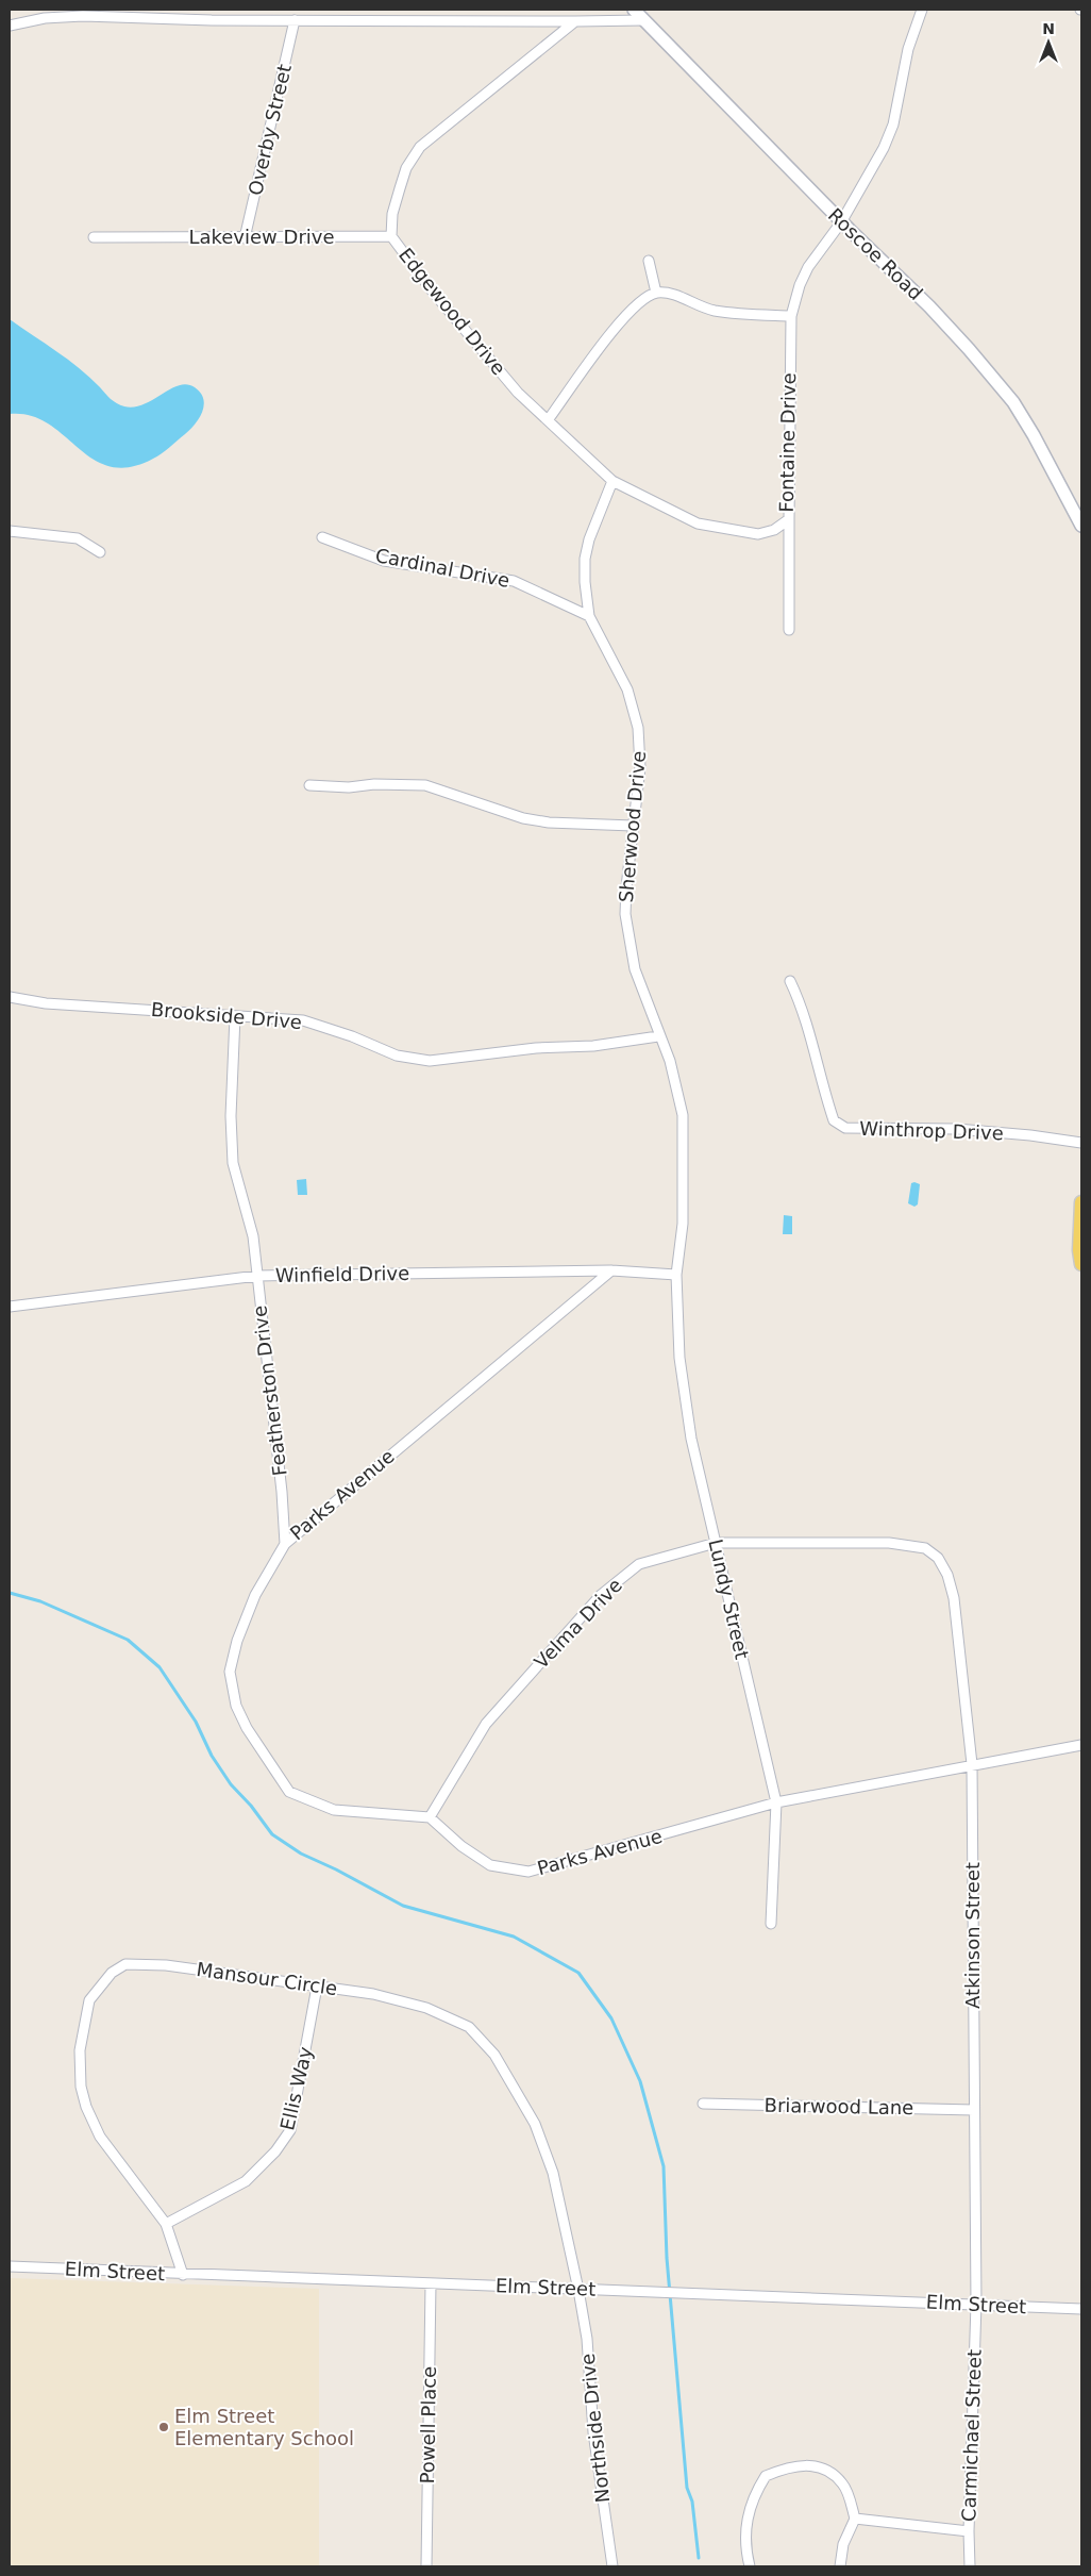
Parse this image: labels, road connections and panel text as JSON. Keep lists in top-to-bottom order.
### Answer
{
  "streets": {
    "main road": ["Roscoe Road"],
    "street": [
      "Overby Street",
      "Lakeview Drive",
      "Edgewood Drive",
      "Fontaine Drive",
      "Cardinal Drive",
      "Sherwood Drive",
      "Brookside Drive",
      "Winthrop Drive",
      "Winfield Drive",
      "Featherston Drive",
      "Parks Avenue",
      "Lundy Street",
      "Velma Drive",
      "Atkinson Street",
      "Mansour Circle",
      "Ellis Way",
      "Briarwood Lane",
      "Elm Street",
      "Powell Place",
      "Northside Drive",
      "Carmichael Street"
    ]
  },
  "crossings": [
    ["Overby Street", "Lakeview Drive"],
    ["Lakeview Drive", "Edgewood Drive"],
    ["Roscoe Road", "Fontaine Drive"],
    ["Edgewood Drive", "Fontaine Drive"],
    ["Edgewood Drive", "Sherwood Drive"],
    ["Fontaine Drive", "Sherwood Drive"],
    ["Cardinal Drive", "Sherwood Drive"],
    ["Sherwood Drive", "Brookside Drive"],
    ["Sherwood Drive", "Winfield Drive"],
    ["Sherwood Drive", "Lundy Street"],
    ["Brookside Drive", "Featherston Drive"],
    ["Winfield Drive", "Featherston Drive"],
    ["Winfield Drive", "Parks Avenue"],
    ["Winfield Drive", "Lundy Street"],
    ["Featherston Drive", "Parks Avenue"],
    ["Parks Avenue", "Lundy Street"],
    ["Parks Avenue", "Velma Drive"],
    ["Parks Avenue", "Atkinson Street"],
    ["Lundy Street", "Velma Drive"],
    ["Velma Drive", "Atkinson Street"],
    ["Atkinson Street", "Briarwood Lane"],
    ["Atkinson Street", "Elm Street"],
    ["Atkinson Street", "Carmichael Street"],
    ["Mansour Circle", "Ellis Way"],
    ["Mansour Circle", "Elm Street"],
    ["Mansour Circle", "Northside Drive"],
    ["Elm Street", "Powell Place"],
    ["Elm Street", "Northside Drive"],
    ["Elm Street", "Carmichael Street"]
  ],
  "places": ["Elm Street Elementary School"],
  "north": "top"
}
